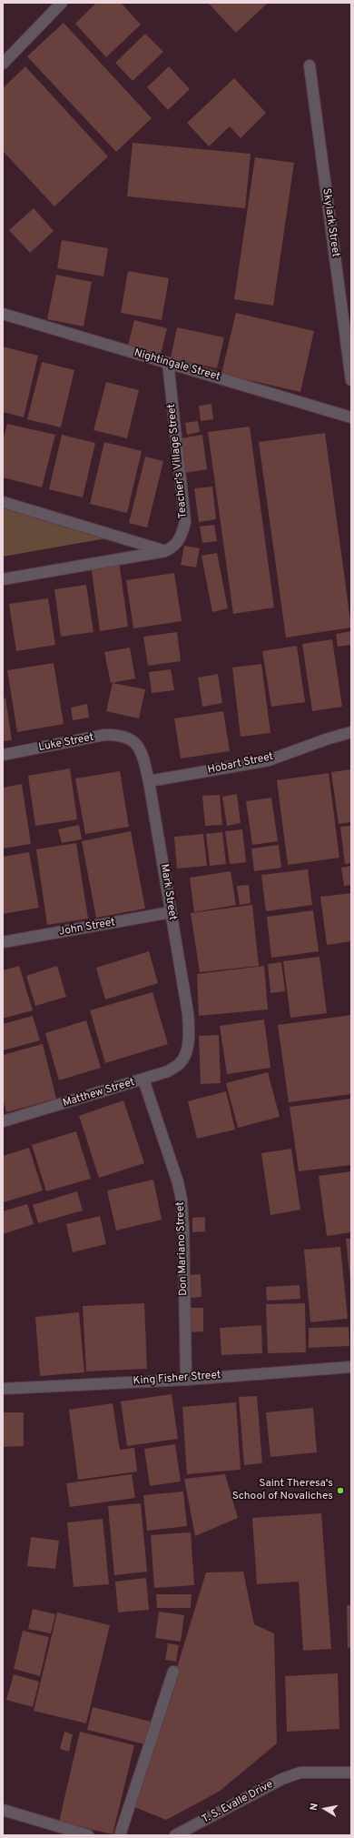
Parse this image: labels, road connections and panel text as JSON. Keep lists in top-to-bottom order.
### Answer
{
  "streets": {
    "street": [
      "Skylark Street",
      "Nightingale Street",
      "Teacher's Village Street",
      "Luke Street",
      "Hobart Street",
      "Mark Street",
      "John Street",
      "Matthew Street",
      "Don Mariano Street",
      "King Fisher Street",
      "T. S. Evalle Drive"
    ]
  },
  "crossings": [
    ["Nightingale Street", "Teacher's Village Street"],
    ["Luke Street", "Mark Street"],
    ["Hobart Street", "Mark Street"],
    ["Mark Street", "John Street"],
    ["Mark Street", "Matthew Street"],
    ["Matthew Street", "Don Mariano Street"],
    ["Don Mariano Street", "King Fisher Street"]
  ],
  "places": ["Saint Theresa's School of Novaliches"],
  "north": "left"
}
